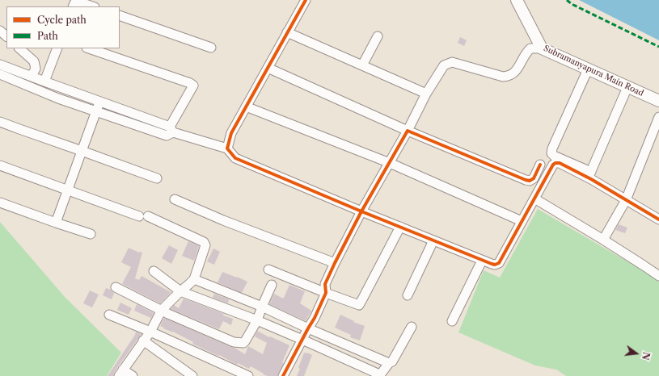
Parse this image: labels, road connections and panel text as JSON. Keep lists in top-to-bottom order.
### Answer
{
  "streets": {
    "street": ["Subramanyapura Main Road"]
  },
  "legend": ["Cycle path", "Path"],
  "north": "right"
}
